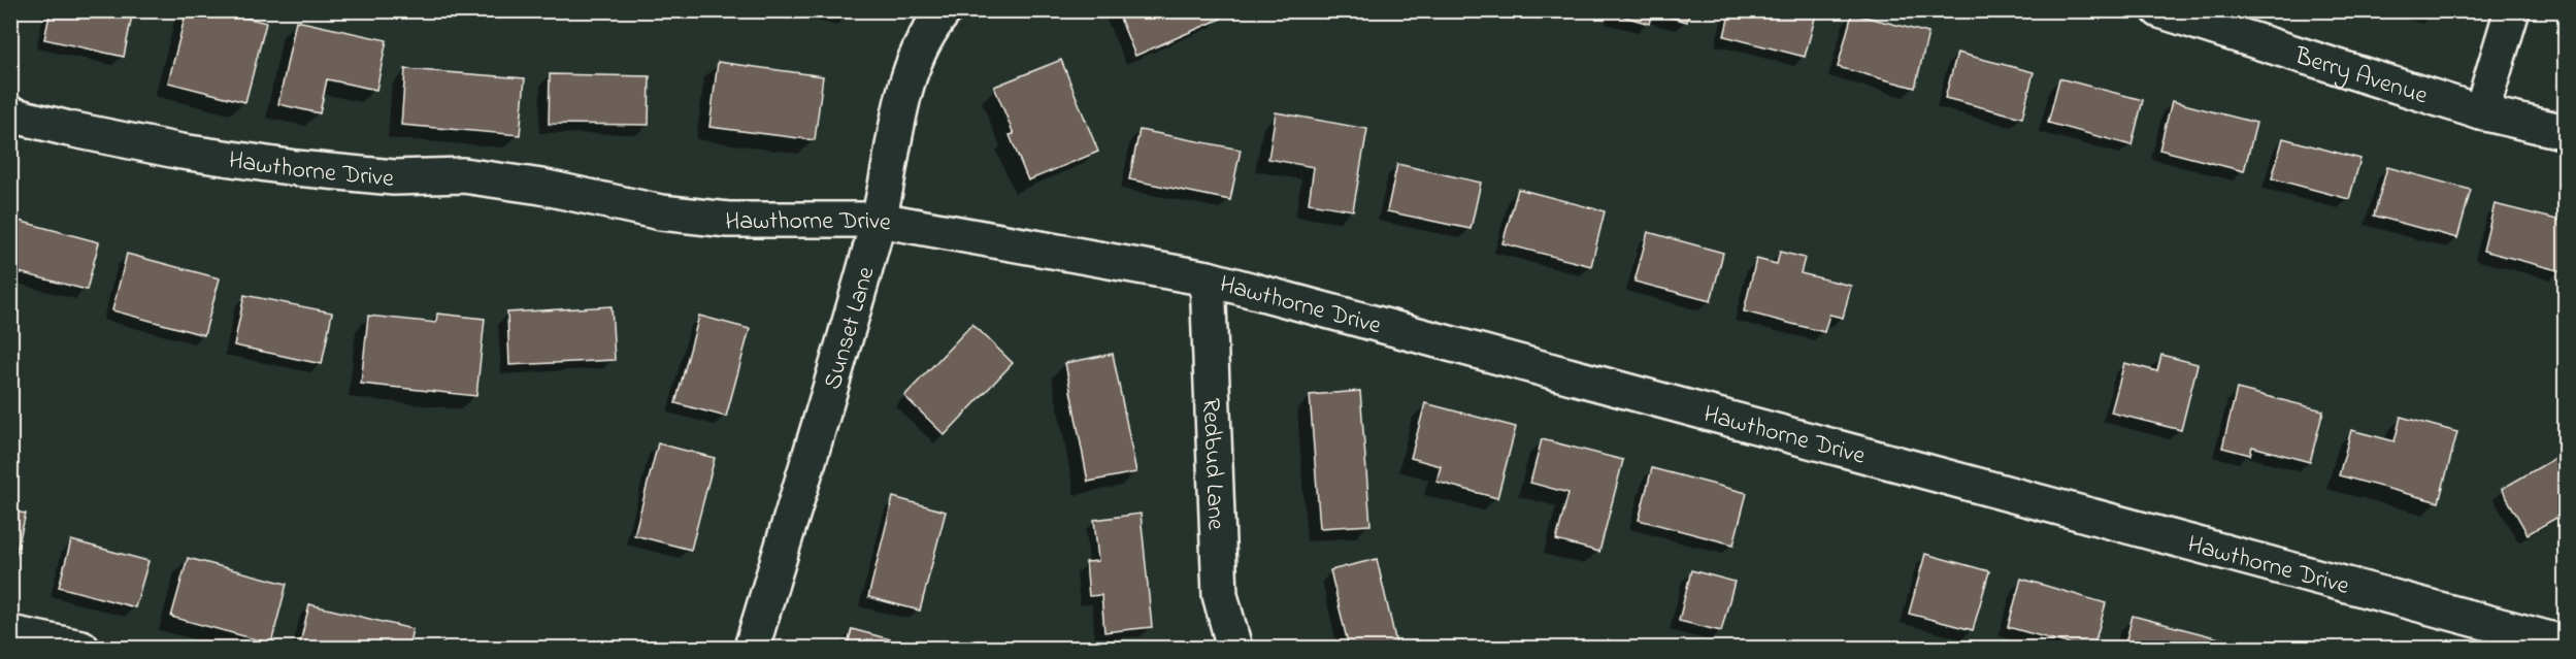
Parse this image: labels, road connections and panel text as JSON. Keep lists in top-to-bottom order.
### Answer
{
  "streets": {
    "street": [
      "Berry Avenue",
      "Hawthorne Drive",
      "Sunset Lane",
      "Redbud Lane"
    ]
  },
  "crossings": [
    ["Hawthorne Drive", "Sunset Lane"],
    ["Hawthorne Drive", "Redbud Lane"]
  ]
}
